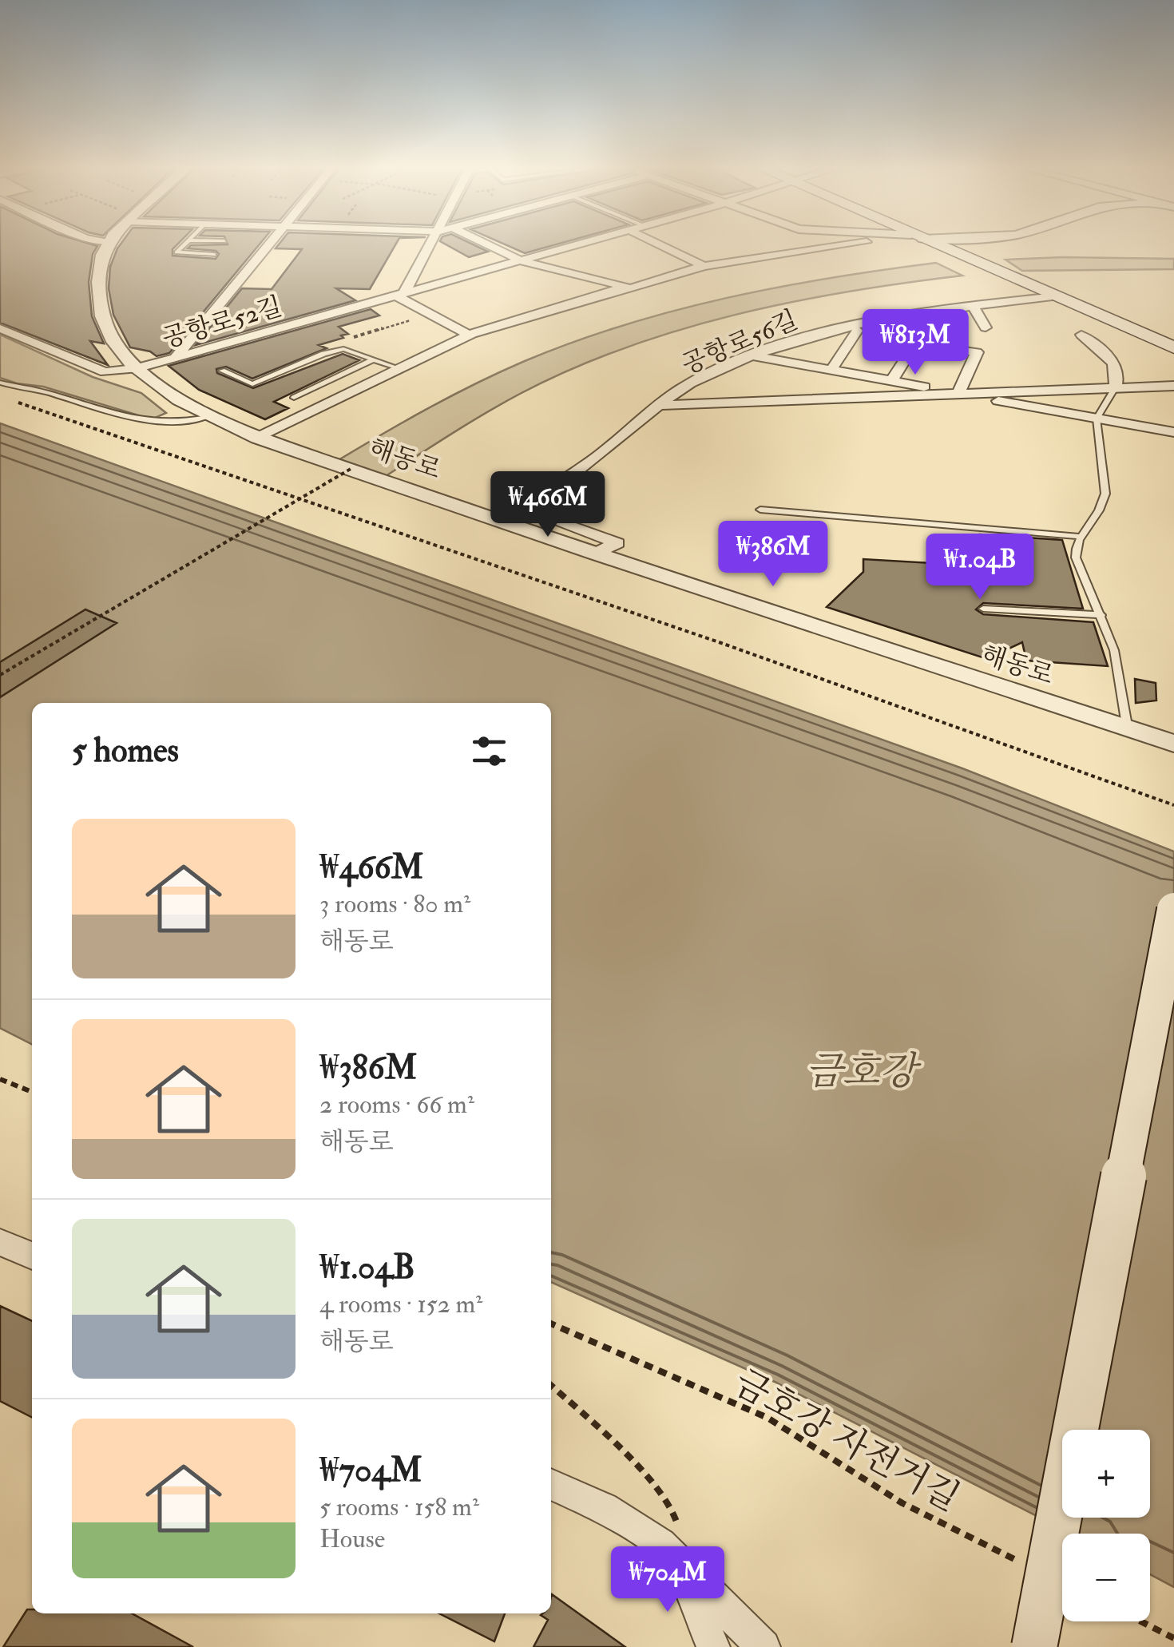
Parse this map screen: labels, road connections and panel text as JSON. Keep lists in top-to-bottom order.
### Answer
{
  "streets": {
    "street": ["공항로52길", "공항로56길", "해동로"],
    "path": ["금호강 자전거길"]
  },
  "crossings": [
    ["공항로52길", "해동로"],
    ["공항로56길", "해동로"]
  ],
  "water": ["금호강"],
  "page": {
    "price": [
      "₩813M",
      "₩466M",
      "₩386M",
      "₩1.04B",
      "₩704M"
    ],
    "heading": "5 homes",
    "list": [
      {
        "name": "₩466M",
        "note": "3 rooms · 80 m² · 해동로"
      },
      {
        "name": "₩386M",
        "note": "2 rooms · 66 m² · 해동로"
      },
      {
        "name": "₩1.04B",
        "note": "4 rooms · 152 m² · 해동로"
      },
      {
        "name": "₩704M",
        "note": "5 rooms · 158 m² · House"
      }
    ],
    "map_buttons": ["+", "−"]
  }
}
